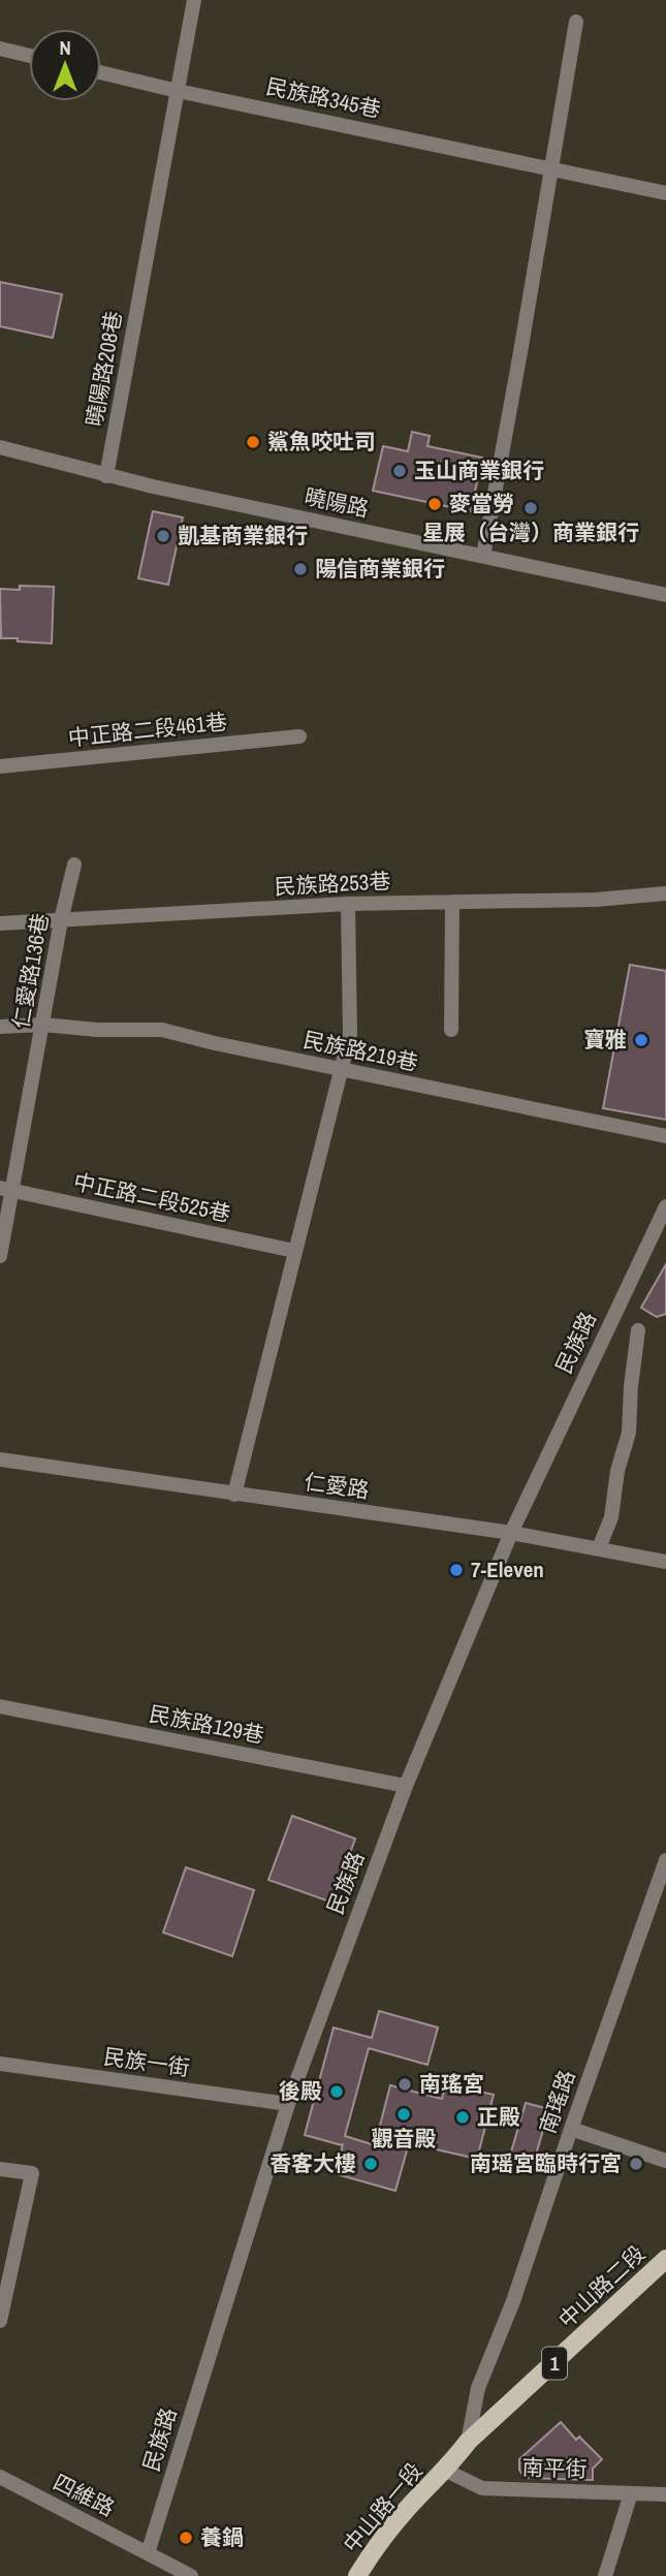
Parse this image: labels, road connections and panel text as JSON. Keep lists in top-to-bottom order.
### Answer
{
  "streets": {
    "main road": ["中山路二段", "1", "中山路一段"],
    "street": [
      "民族路345巷",
      "曉陽路208巷",
      "曉陽路",
      "中正路二段461巷",
      "民族路253巷",
      "仁愛路136巷",
      "民族路219巷",
      "中正路二段525巷",
      "民族路",
      "仁愛路",
      "民族路129巷",
      "民族一街",
      "南瑤路",
      "南平街",
      "四維路"
    ]
  },
  "crossings": [
    ["民族路345巷", "曉陽路208巷"],
    ["曉陽路208巷", "曉陽路"],
    ["民族路253巷", "仁愛路136巷"],
    ["仁愛路136巷", "民族路219巷"],
    ["仁愛路136巷", "中正路二段525巷"],
    ["民族路", "仁愛路"],
    ["民族路", "民族路129巷"],
    ["民族路", "民族一街"],
    ["民族路", "四維路"],
    ["南瑤路", "中山路二段"],
    ["中山路二段", "南平街"],
    ["中山路二段", "中山路一段"],
    ["南平街", "中山路一段"]
  ],
  "places": [
    "鯊魚咬吐司",
    "玉山商業銀行",
    "麥當勞",
    "星展（台灣）商業銀行",
    "凱基商業銀行",
    "陽信商業銀行",
    "寶雅",
    "7-Eleven",
    "南瑤宮",
    "後殿",
    "觀音殿",
    "正殿",
    "香客大樓",
    "南瑶宮臨時行宮",
    "養鍋"
  ],
  "north": "top"
}
